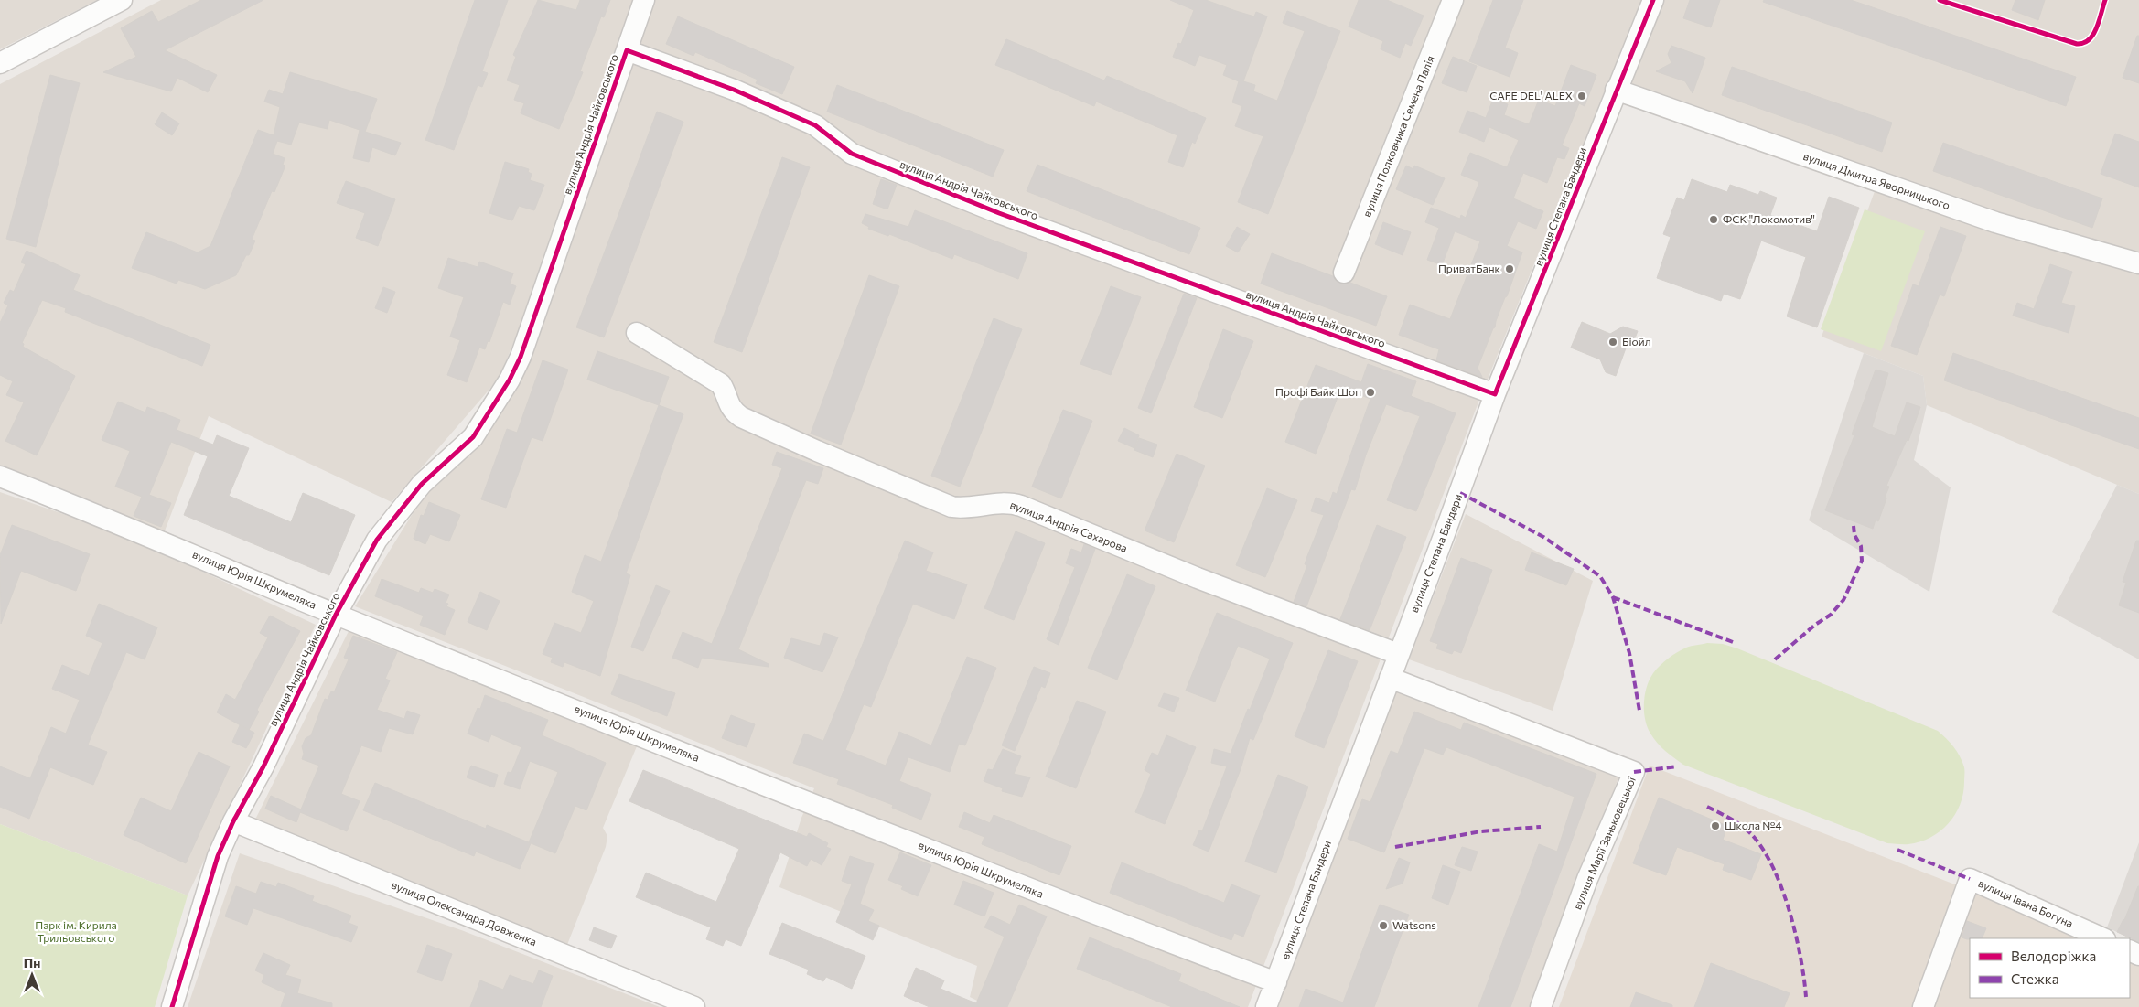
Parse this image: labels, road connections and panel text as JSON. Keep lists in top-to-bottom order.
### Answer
{
  "streets": {
    "street": [
      "вулиця Андрія Чайковського",
      "вулиця Полковника Семена Палія",
      "вулиця Дмитра Яворницького",
      "вулиця Степана Бандери",
      "вулиця Андрія Сахарова",
      "вулиця Юрія Шкрумеляка",
      "вулиця Марії Заньковецької",
      "вулиця Івана Богуна",
      "вулиця Олександра Довженка"
    ]
  },
  "crossings": [
    ["вулиця Андрія Чайковського", "вулиця Степана Бандери"],
    ["вулиця Андрія Чайковського", "вулиця Юрія Шкрумеляка"],
    ["вулиця Андрія Чайковського", "вулиця Олександра Довженка"],
    ["вулиця Дмитра Яворницького", "вулиця Степана Бандери"],
    ["вулиця Степана Бандери", "вулиця Андрія Сахарова"],
    ["вулиця Степана Бандери", "вулиця Юрія Шкрумеляка"],
    ["вулиця Степана Бандери", "вулиця Марії Заньковецької"]
  ],
  "parks": ["Парк ім. Кирила Трильовського"],
  "places": [
    "CAFE DEL' ALEX",
    "ФСК \"Локомотив\"",
    "ПриватБанк",
    "Біойл",
    "Профі Байк Шоп",
    "Школа №4",
    "Watsons"
  ],
  "legend": ["Велодоріжка", "Стежка"],
  "north": "top"
}
